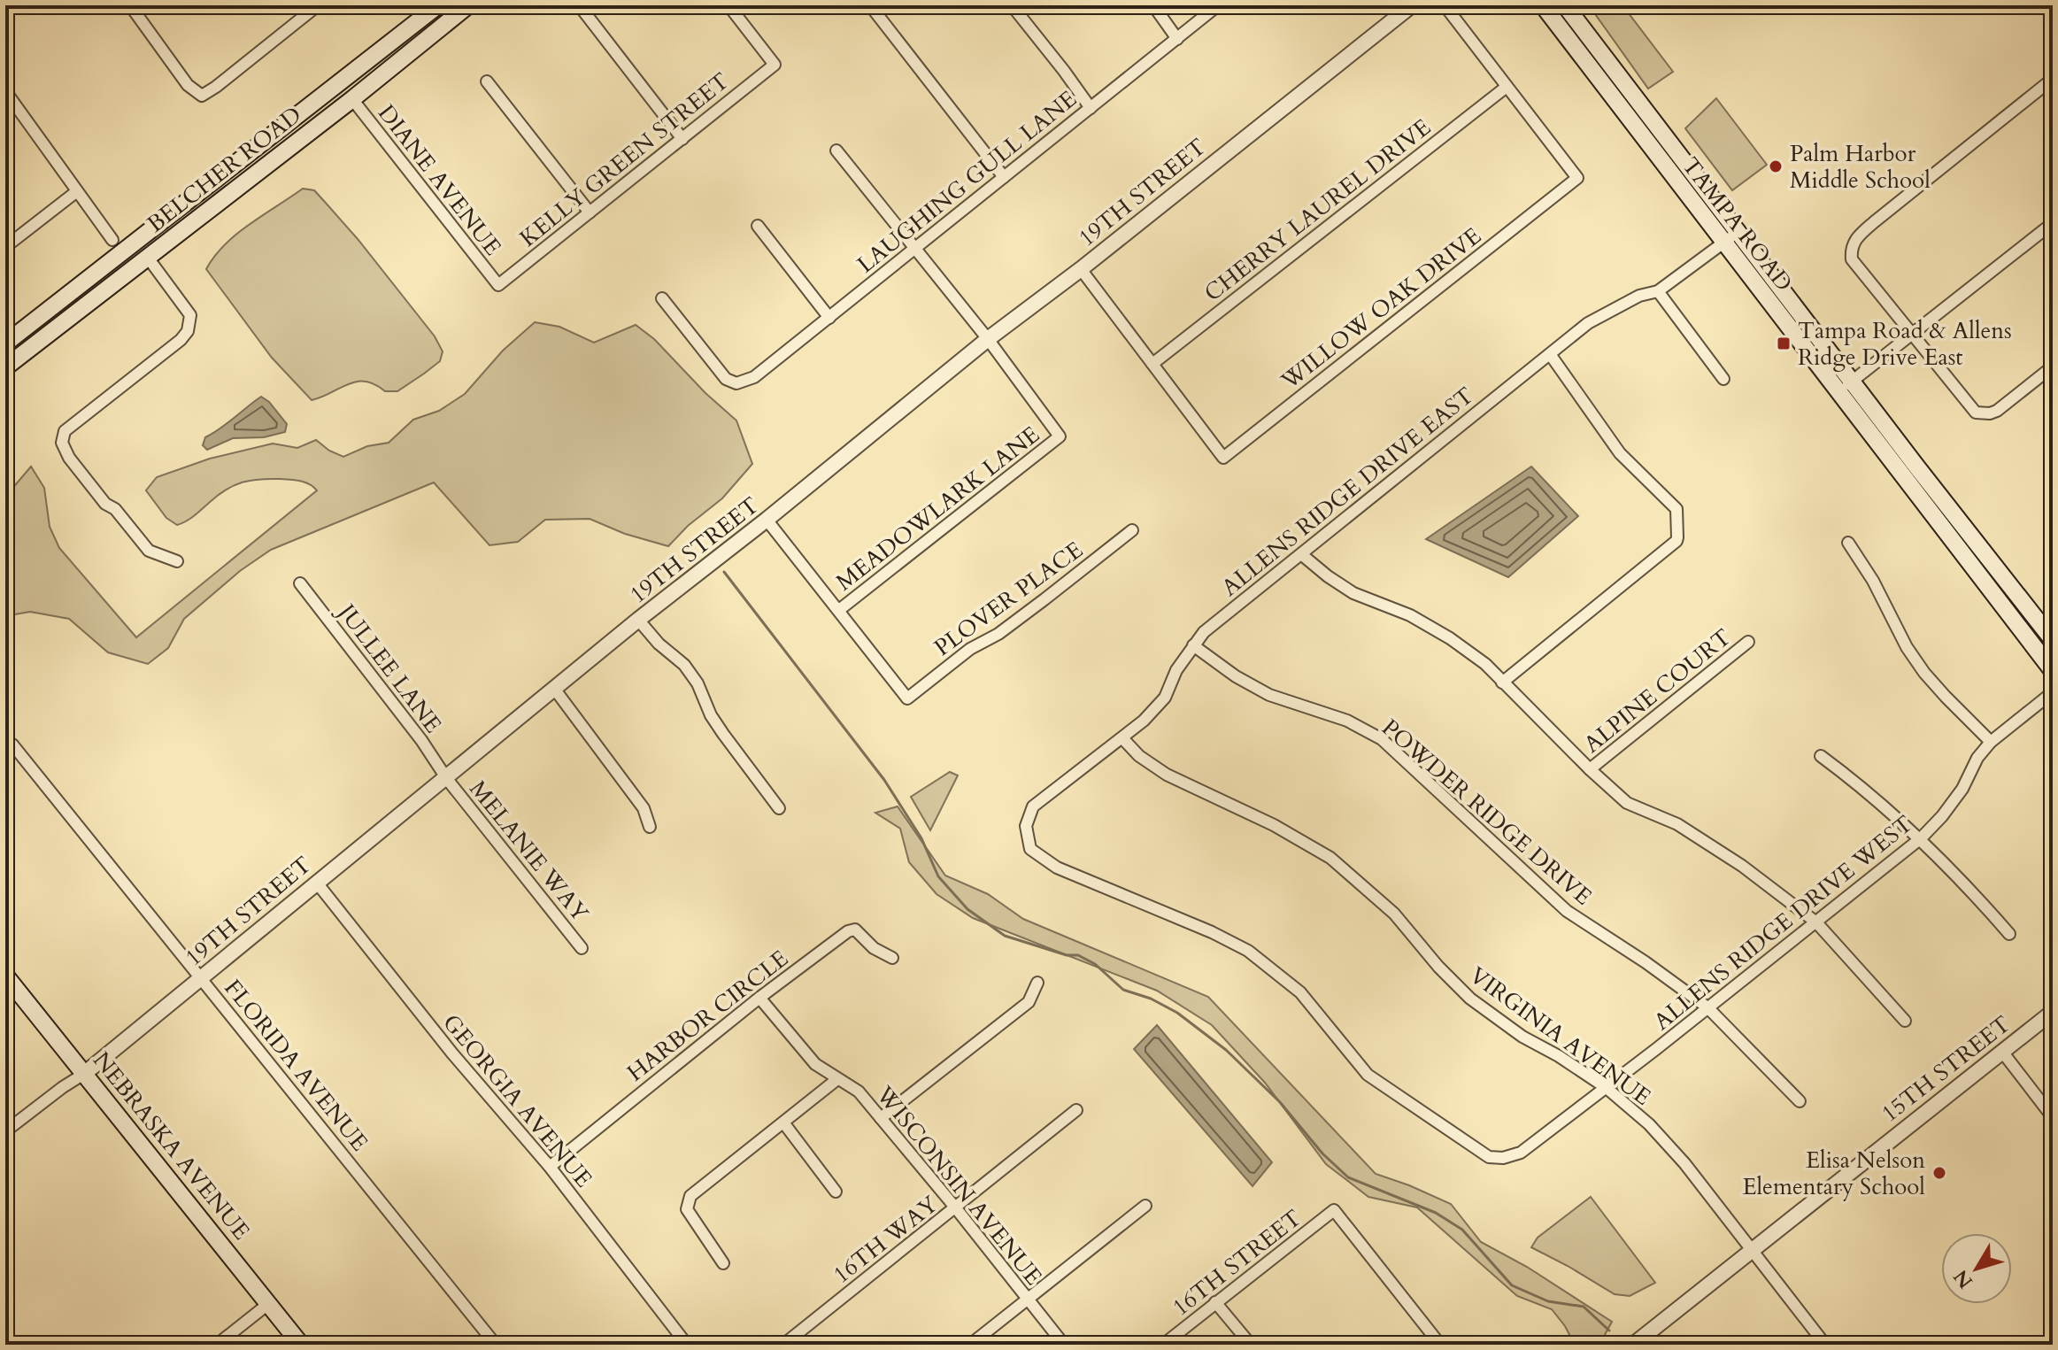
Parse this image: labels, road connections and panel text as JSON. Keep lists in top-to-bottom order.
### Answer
{
  "streets": {
    "main road": ["BELCHER ROAD", "TAMPA ROAD", "NEBRASKA AVENUE"],
    "street": [
      "KELLY GREEN STREET",
      "DIANE AVENUE",
      "LAUGHING GULL LANE",
      "19TH STREET",
      "CHERRY LAUREL DRIVE",
      "WILLOW OAK DRIVE",
      "ALLENS RIDGE DRIVE EAST",
      "MEADOWLARK LANE",
      "PLOVER PLACE",
      "JULLEE LANE",
      "ALPINE COURT",
      "POWDER RIDGE DRIVE",
      "MELANIE WAY",
      "ALLENS RIDGE DRIVE WEST",
      "HARBOR CIRCLE",
      "VIRGINIA AVENUE",
      "FLORIDA AVENUE",
      "15TH STREET",
      "GEORGIA AVENUE",
      "WISCONSIN AVENUE",
      "16TH WAY",
      "16TH STREET"
    ]
  },
  "crossings": [
    ["KELLY GREEN STREET", "DIANE AVENUE"],
    ["BELCHER ROAD", "DIANE AVENUE"],
    ["19TH STREET", "WILLOW OAK DRIVE"],
    ["19TH STREET", "MEADOWLARK LANE"],
    ["19TH STREET", "JULLEE LANE"],
    ["19TH STREET", "MELANIE WAY"],
    ["19TH STREET", "FLORIDA AVENUE"],
    ["19TH STREET", "GEORGIA AVENUE"],
    ["19TH STREET", "NEBRASKA AVENUE"],
    ["CHERRY LAUREL DRIVE", "WILLOW OAK DRIVE"],
    ["TAMPA ROAD", "ALLENS RIDGE DRIVE EAST"],
    ["ALLENS RIDGE DRIVE EAST", "POWDER RIDGE DRIVE"],
    ["ALLENS RIDGE DRIVE EAST", "ALLENS RIDGE DRIVE WEST"],
    ["ALLENS RIDGE DRIVE EAST", "VIRGINIA AVENUE"],
    ["MEADOWLARK LANE", "PLOVER PLACE"],
    ["JULLEE LANE", "MELANIE WAY"],
    ["POWDER RIDGE DRIVE", "ALLENS RIDGE DRIVE WEST"],
    ["ALLENS RIDGE DRIVE WEST", "VIRGINIA AVENUE"],
    ["HARBOR CIRCLE", "GEORGIA AVENUE"],
    ["HARBOR CIRCLE", "WISCONSIN AVENUE"],
    ["VIRGINIA AVENUE", "15TH STREET"],
    ["WISCONSIN AVENUE", "16TH WAY"]
  ],
  "places": {
    "other": ["Palm Harbor Middle School", "Elisa Nelson Elementary School"],
    "transit": ["Tampa Road & Allens Ridge Drive East"]
  },
  "north": "bottom left"
}
